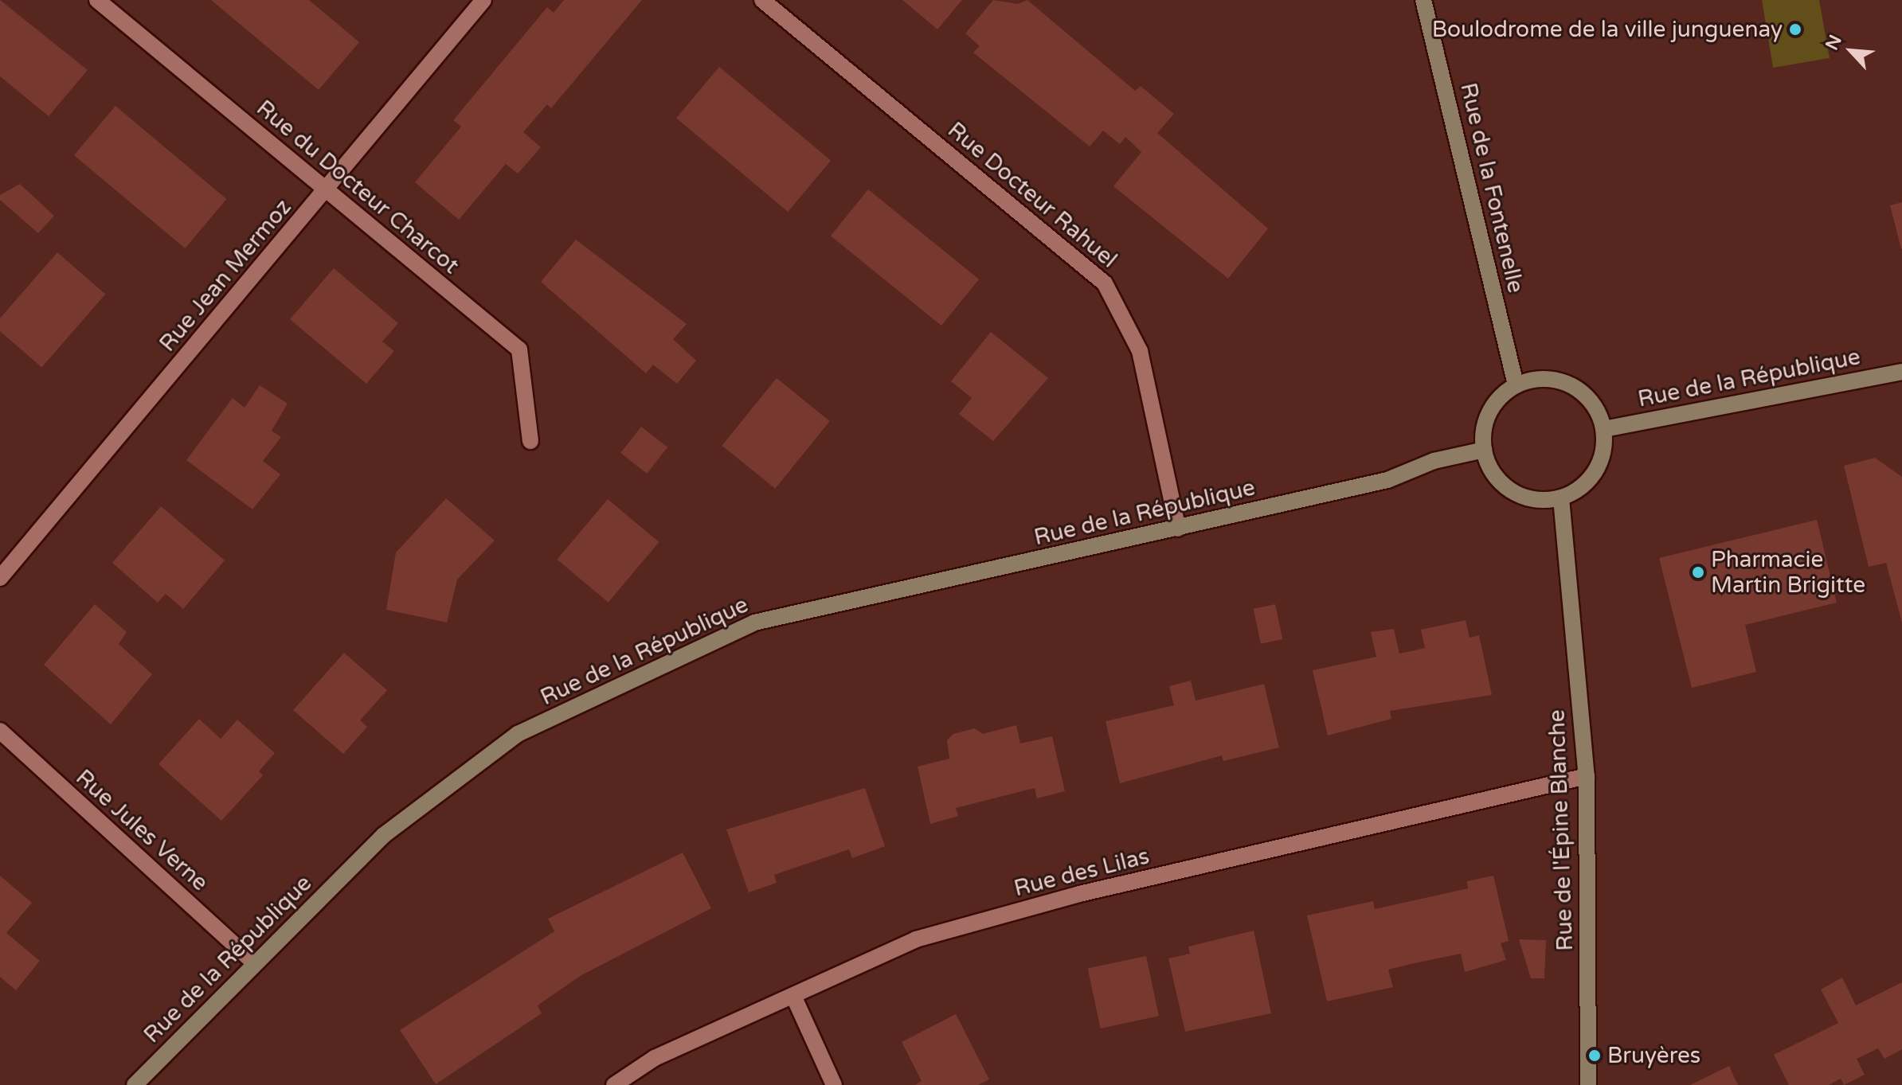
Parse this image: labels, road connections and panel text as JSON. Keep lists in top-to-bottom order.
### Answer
{
  "streets": {
    "main road": ["Rue de la Fontenelle", "Rue de la République", "Rue de l'Épine Blanche"],
    "street": [
      "Rue du Docteur Charcot",
      "Rue Docteur Rahuel",
      "Rue Jean Mermoz",
      "Rue Jules Verne",
      "Rue des Lilas"
    ]
  },
  "crossings": [
    ["Rue du Docteur Charcot", "Rue Jean Mermoz"],
    ["Rue de la Fontenelle", "Rue de la République"],
    ["Rue de la Fontenelle", "Rue de l'Épine Blanche"],
    ["Rue Docteur Rahuel", "Rue de la République"],
    ["Rue de la République", "Rue Jules Verne"],
    ["Rue de la République", "Rue de l'Épine Blanche"],
    ["Rue de l'Épine Blanche", "Rue des Lilas"]
  ],
  "places": ["Boulodrome de la ville junguenay", "Pharmacie Martin Brigitte", "Bruyères"],
  "north": "top left"
}
